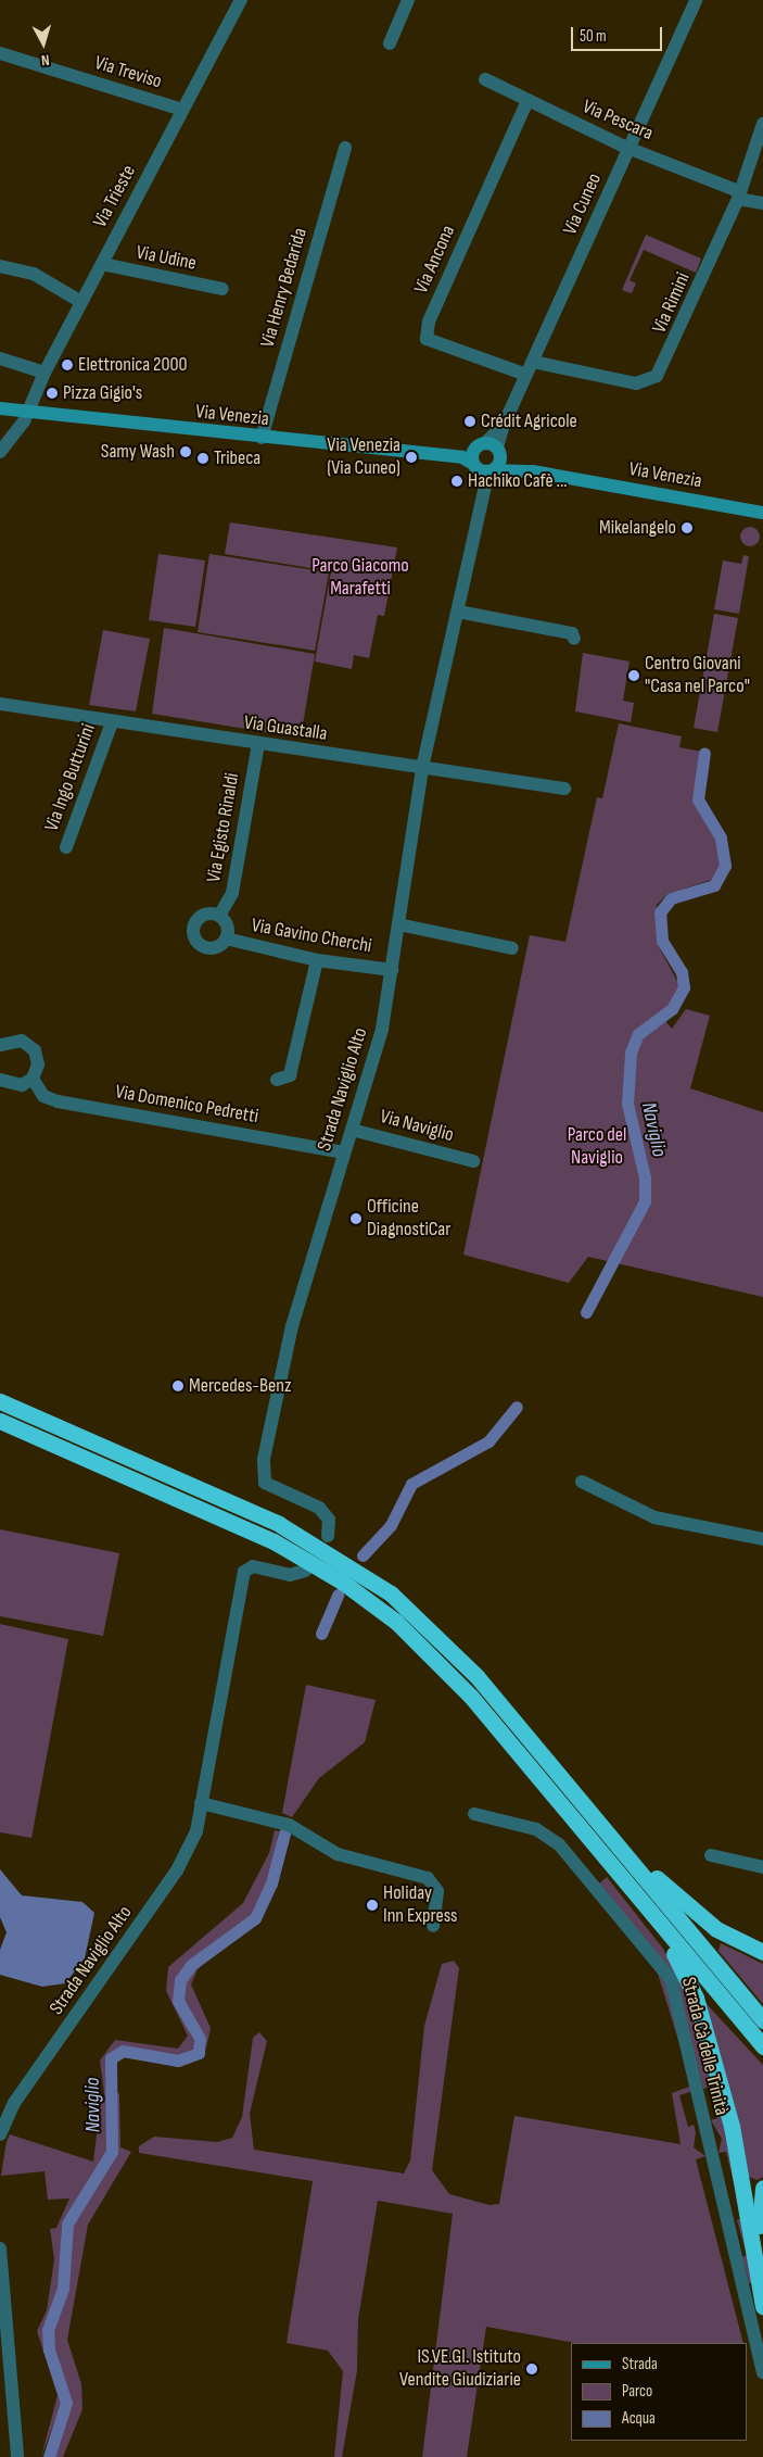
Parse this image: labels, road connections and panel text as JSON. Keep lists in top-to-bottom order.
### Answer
{
  "streets": {
    "street": [
      "Via Treviso",
      "Via Pescara",
      "Via Trieste",
      "Via Cuneo",
      "Via Udine",
      "Via Ancona",
      "Via Henry Bedarida",
      "Via Rimini",
      "Via Venezia",
      "Via Guastalla",
      "Via Ingo Butturini",
      "Via Egisto Rinaldi",
      "Via Gavino Cherchi",
      "Strada Naviglio Alto",
      "Via Domenico Pedretti",
      "Via Naviglio",
      "Strada Cà delle Trinità"
    ]
  },
  "crossings": [
    ["Via Treviso", "Via Trieste"],
    ["Via Pescara", "Via Cuneo"],
    ["Via Pescara", "Via Ancona"],
    ["Via Pescara", "Via Rimini"],
    ["Via Trieste", "Via Udine"],
    ["Via Trieste", "Via Venezia"],
    ["Via Cuneo", "Via Ancona"],
    ["Via Cuneo", "Via Rimini"],
    ["Via Cuneo", "Via Venezia"],
    ["Via Ancona", "Via Rimini"],
    ["Via Henry Bedarida", "Via Venezia"],
    ["Via Venezia", "Strada Naviglio Alto"],
    ["Via Guastalla", "Via Ingo Butturini"],
    ["Via Guastalla", "Via Egisto Rinaldi"],
    ["Via Guastalla", "Strada Naviglio Alto"],
    ["Via Egisto Rinaldi", "Via Gavino Cherchi"],
    ["Via Gavino Cherchi", "Strada Naviglio Alto"],
    ["Strada Naviglio Alto", "Via Domenico Pedretti"],
    ["Strada Naviglio Alto", "Via Naviglio"]
  ],
  "water": ["Naviglio"],
  "parks": ["Parco Giacomo Marafetti", "Parco del Naviglio"],
  "places": [
    "Elettronica 2000",
    "Pizza Gigio's",
    "Crédit Agricole",
    "Samy Wash",
    "Via Venezia (Via Cuneo)",
    "Tribeca",
    "Hachiko Cafè ...",
    "Mikelangelo",
    "Centro Giovani \"Casa nel Parco\"",
    "Officine DiagnostiCar",
    "Mercedes-Benz",
    "Holiday Inn Express",
    "IS.VE.GI. Istituto Vendite Giudiziarie"
  ],
  "legend": ["Strada", "Parco", "Acqua"],
  "scale_bar": "50 m",
  "north": "bottom"
}
